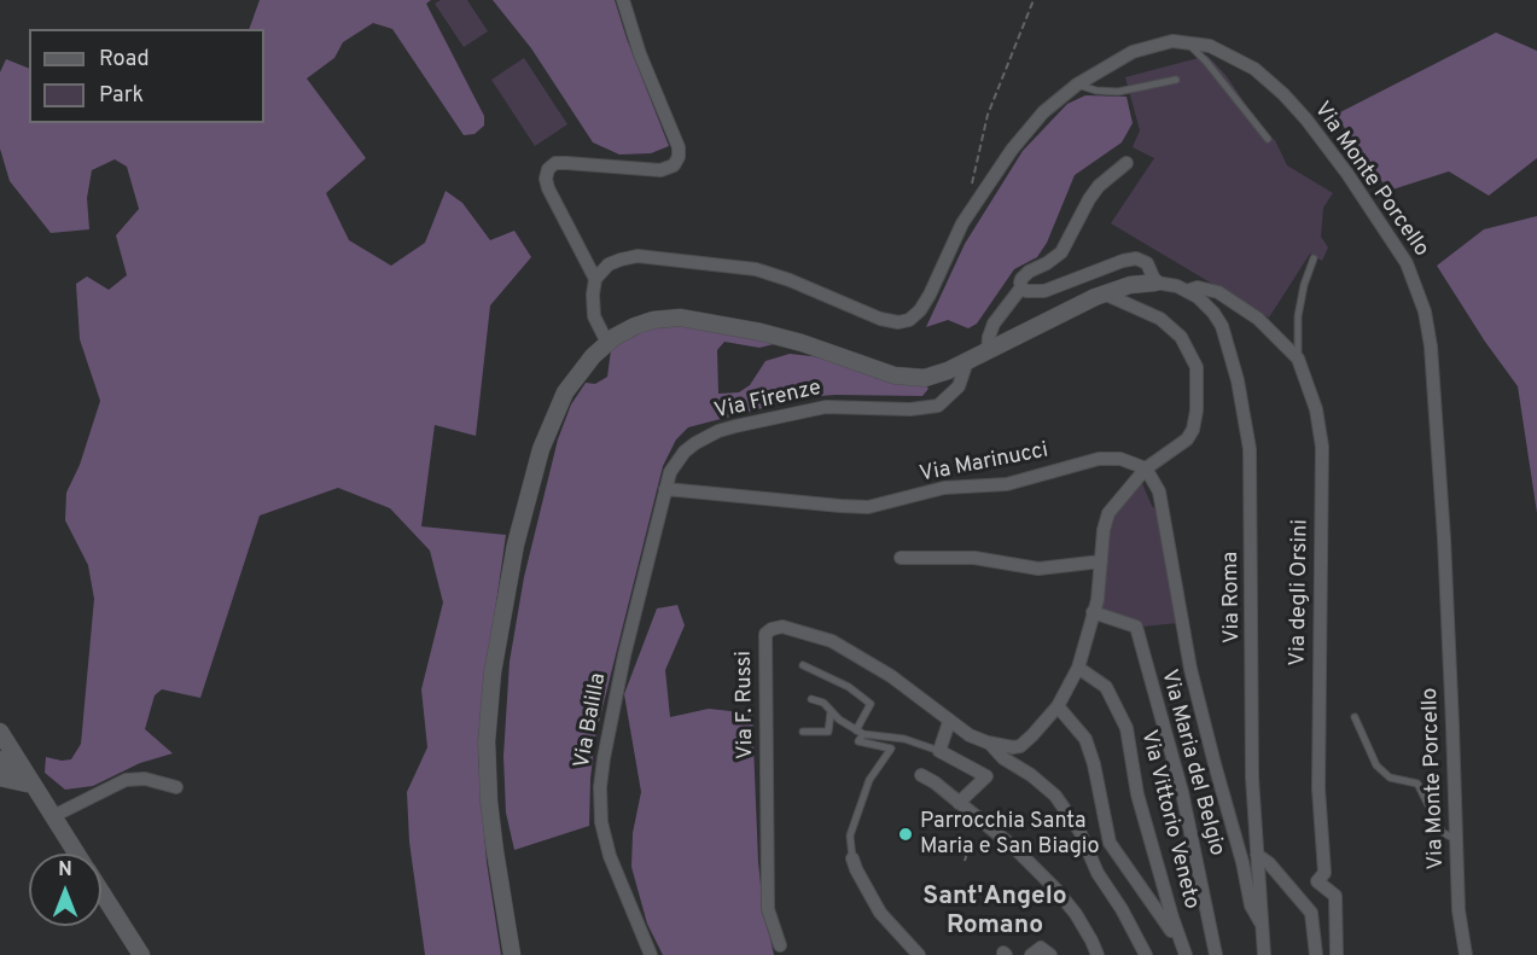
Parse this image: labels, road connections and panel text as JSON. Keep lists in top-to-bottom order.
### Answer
{
  "streets": {
    "street": [
      "Via Monte Porcello",
      "Via Firenze",
      "Via Marinucci",
      "Via degli Orsini",
      "Via Roma",
      "Via F. Russi",
      "Via Balilla",
      "Via Maria del Belgio",
      "Via Vittorio Veneto"
    ]
  },
  "crossings": [
    ["Via Firenze", "Via Marinucci"],
    ["Via Firenze", "Via Balilla"],
    ["Via Marinucci", "Via Balilla"],
    ["Via degli Orsini", "Via Roma"]
  ],
  "districts": ["Sant'Angelo Romano"],
  "places": ["Parrocchia Santa Maria e San Biagio"],
  "legend": ["Road", "Park"],
  "north": "top"
}
